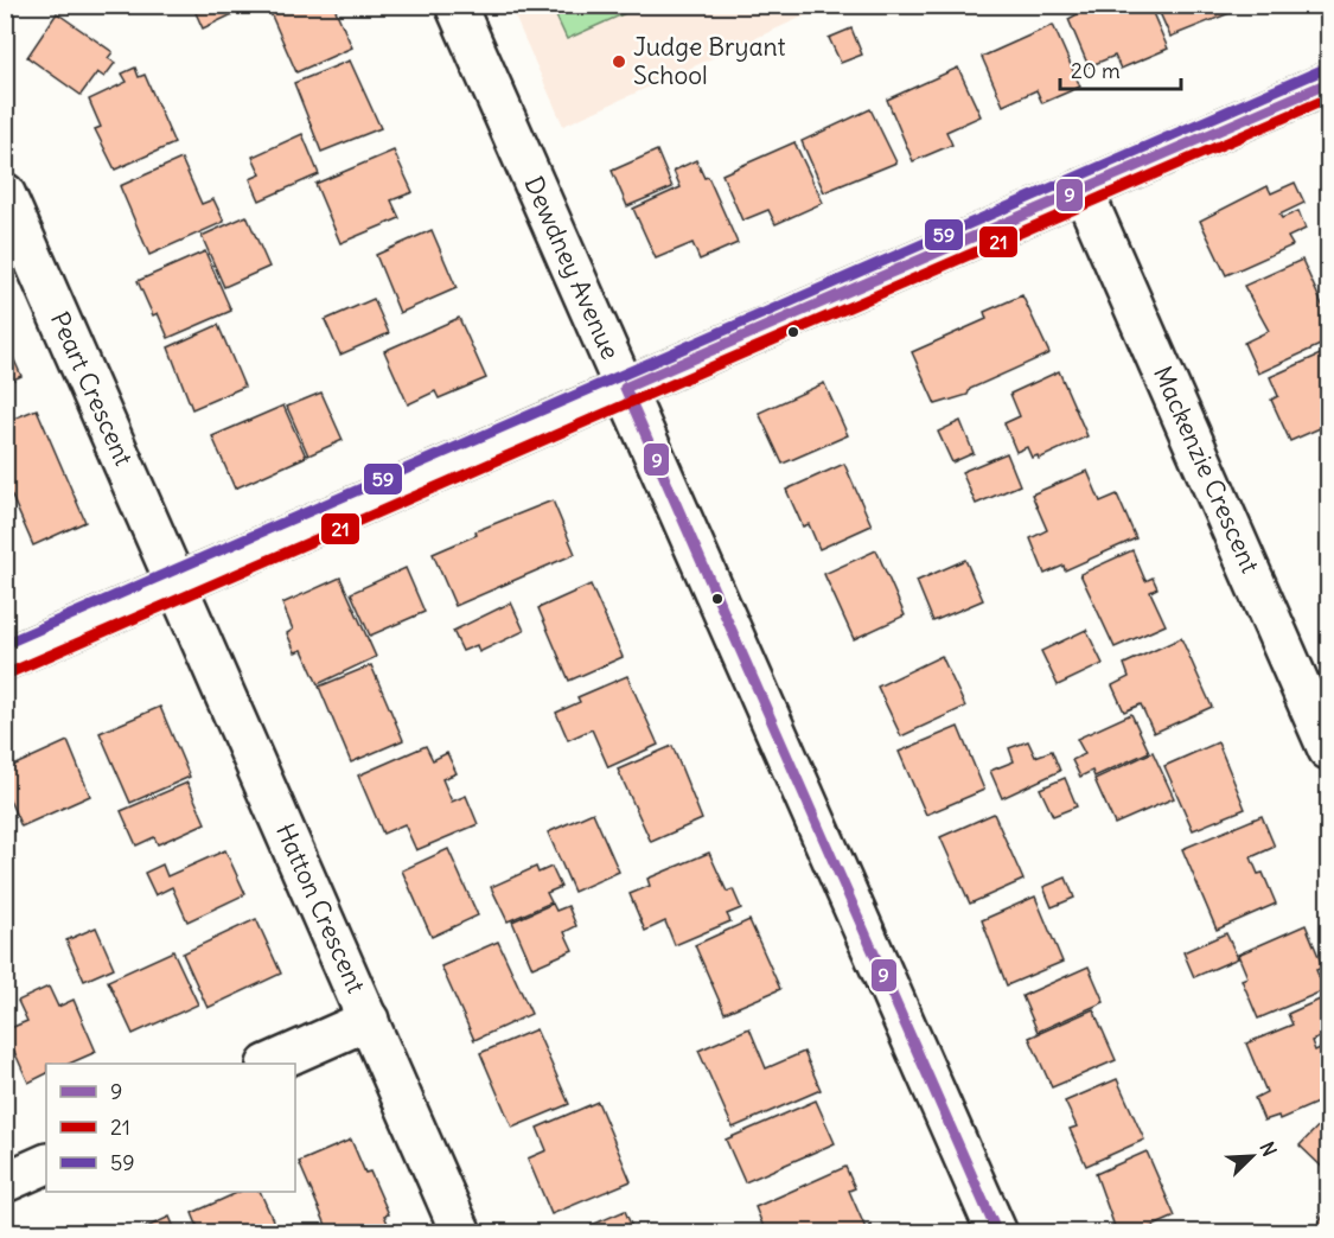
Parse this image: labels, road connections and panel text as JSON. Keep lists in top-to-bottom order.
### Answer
{
  "streets": {
    "street": [
      "Dewdney Avenue",
      "Peart Crescent",
      "Mackenzie Crescent",
      "Hatton Crescent"
    ]
  },
  "crossings": [
    ["Peart Crescent", "Hatton Crescent"]
  ],
  "places": ["Judge Bryant School"],
  "lines": ["transit line 59", "transit line 9", "transit line 21"],
  "legend": ["9", "21", "59"],
  "scale_bar": "20 m",
  "north": "top right"
}
